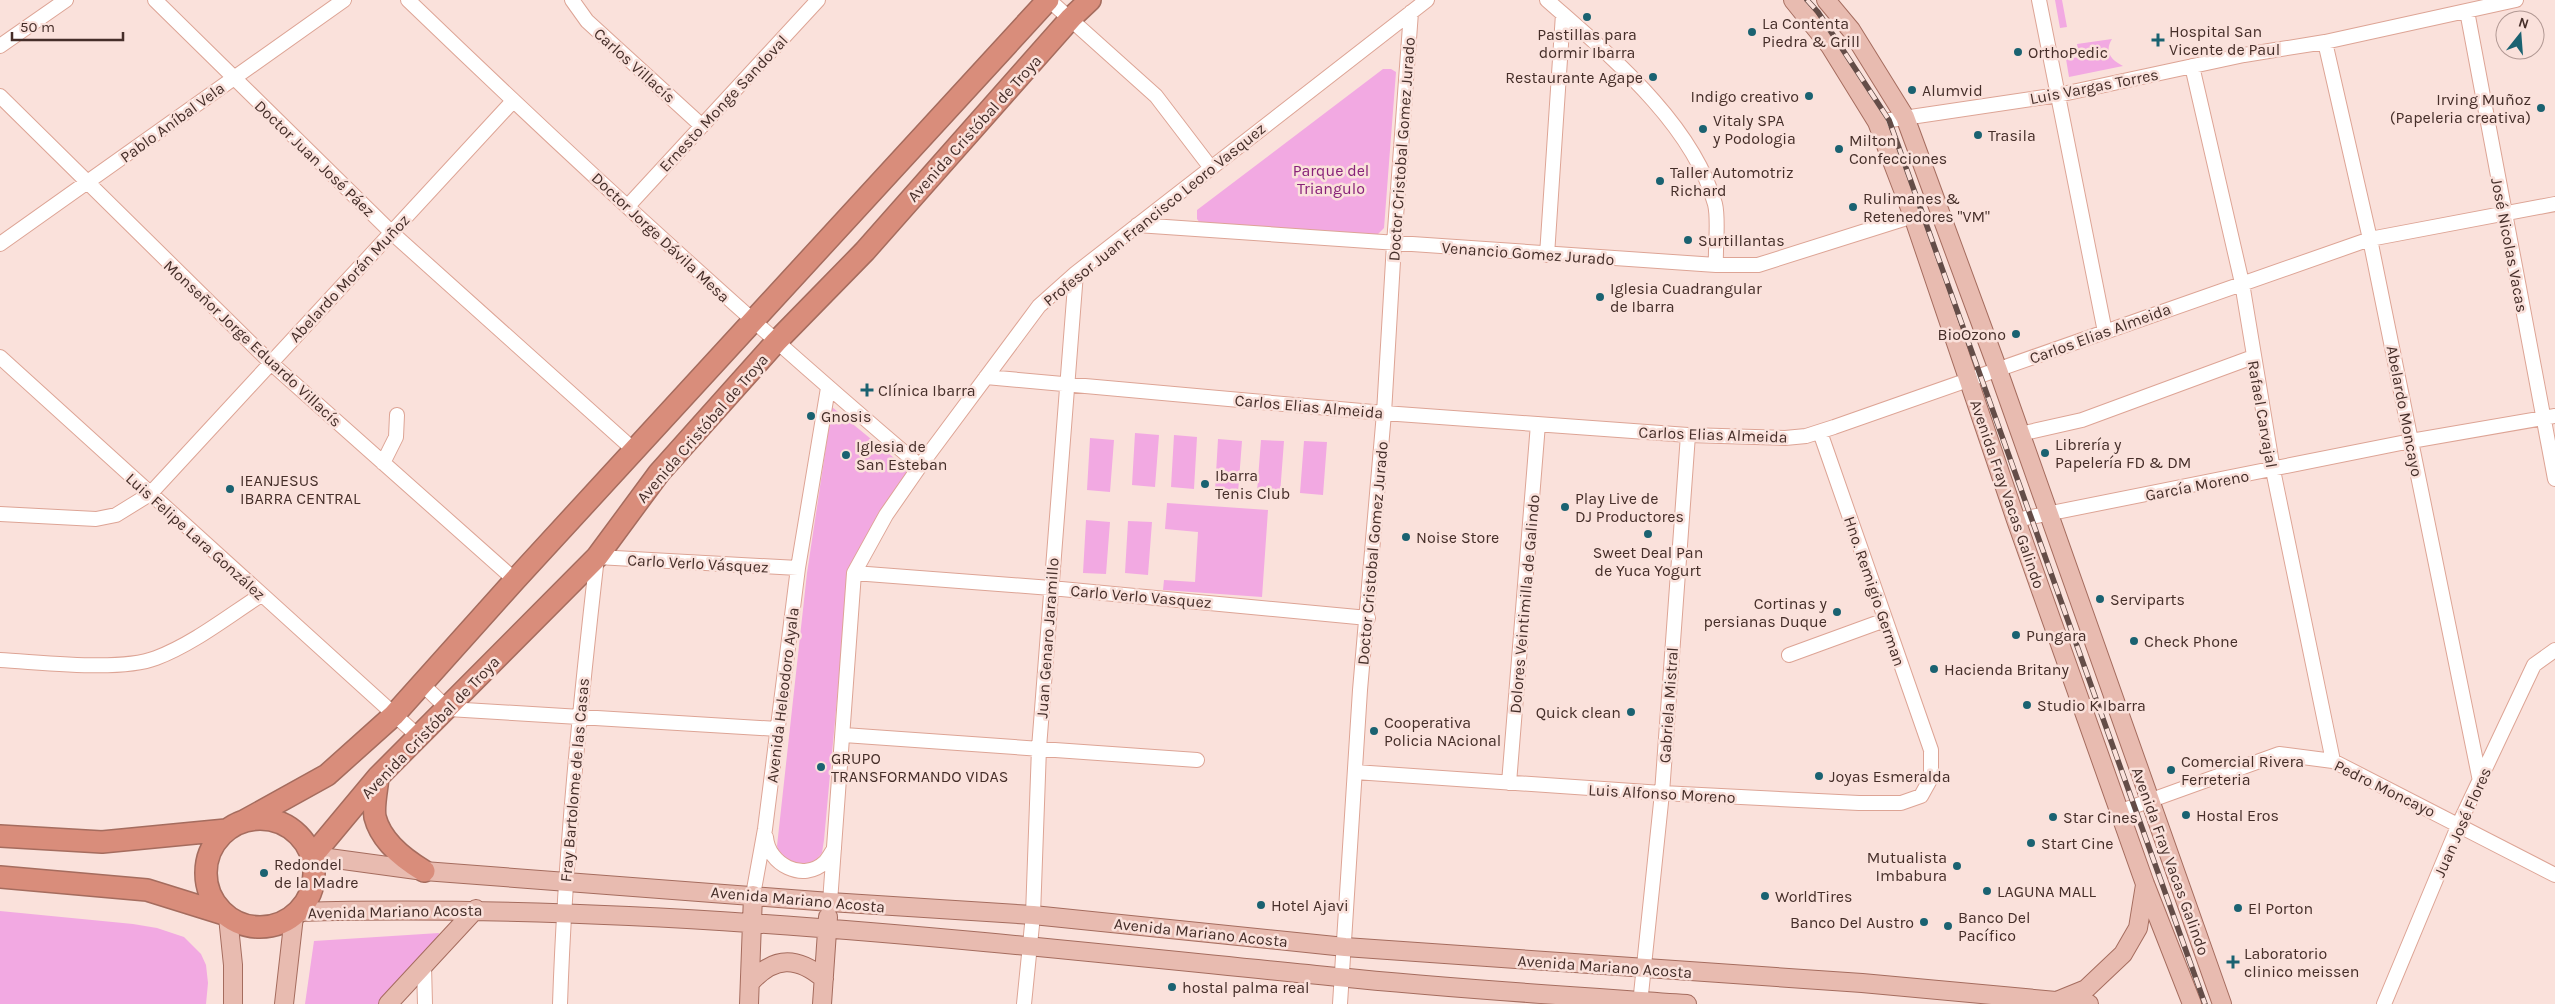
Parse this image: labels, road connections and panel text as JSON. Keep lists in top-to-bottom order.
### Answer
{
  "streets": {
    "highway": ["Avenida Cristóbal de Troya"],
    "main road": ["Avenida Fray Vacas Galindo", "Avenida Heleodoro Ayala", "Avenida Mariano Acosta"],
    "street": [
      "Carlos Villacís",
      "Luis Vargas Torres",
      "Ernesto Monge Sandoval",
      "Pablo Aníbal Vela",
      "Doctor Cristobal Gomez Jurado",
      "Doctor Juan José Páez",
      "Profesor Juan Francisco Leoro Vasquez",
      "Doctor Jorge Dávila Mesa",
      "José Nicolas Vacas",
      "Venancio Gomez Jurado",
      "Abelardo Morán Muñoz",
      "Carlos Elias Almeida",
      "Monseñor Jorge Eduardo Villacís",
      "Abelardo Moncayo",
      "Rafael Carvajal",
      "García Moreno",
      "Luis Felipe Lara González",
      "Carlo Verlo Vásquez",
      "Hno. Remigio German",
      "Carlo Verlo Vasquez",
      "Dolores Veintimilla de Galindo",
      "Juan Genaro Jaramillo",
      "Gabriela Mistral",
      "Fray Bartolome de las Casas",
      "Pedro Moncayo",
      "Luis Alfonso Moreno",
      "Juan José Flores"
    ]
  },
  "crossings": [
    ["Carlos Villacís", "Ernesto Monge Sandoval"],
    ["Luis Vargas Torres", "José Nicolas Vacas"],
    ["Luis Vargas Torres", "Abelardo Moncayo"],
    ["Luis Vargas Torres", "Rafael Carvajal"],
    ["Luis Vargas Torres", "Avenida Fray Vacas Galindo"],
    ["Ernesto Monge Sandoval", "Doctor Jorge Dávila Mesa"],
    ["Pablo Aníbal Vela", "Doctor Juan José Páez"],
    ["Pablo Aníbal Vela", "Monseñor Jorge Eduardo Villacís"],
    ["Avenida Cristóbal de Troya", "Doctor Juan José Páez"],
    ["Avenida Cristóbal de Troya", "Doctor Jorge Dávila Mesa"],
    ["Avenida Cristóbal de Troya", "Monseñor Jorge Eduardo Villacís"],
    ["Avenida Cristóbal de Troya", "Luis Felipe Lara González"],
    ["Avenida Cristóbal de Troya", "Carlo Verlo Vásquez"],
    ["Avenida Cristóbal de Troya", "Fray Bartolome de las Casas"],
    ["Avenida Cristóbal de Troya", "Avenida Mariano Acosta"],
    ["Doctor Cristobal Gomez Jurado", "Profesor Juan Francisco Leoro Vasquez"],
    ["Doctor Cristobal Gomez Jurado", "Venancio Gomez Jurado"],
    ["Doctor Cristobal Gomez Jurado", "Carlos Elias Almeida"],
    ["Doctor Cristobal Gomez Jurado", "Carlo Verlo Vasquez"],
    ["Doctor Cristobal Gomez Jurado", "Luis Alfonso Moreno"],
    ["Doctor Cristobal Gomez Jurado", "Avenida Mariano Acosta"],
    ["Doctor Juan José Páez", "Abelardo Morán Muñoz"],
    ["Profesor Juan Francisco Leoro Vasquez", "Doctor Jorge Dávila Mesa"],
    ["Profesor Juan Francisco Leoro Vasquez", "Venancio Gomez Jurado"],
    ["Profesor Juan Francisco Leoro Vasquez", "Carlos Elias Almeida"],
    ["Profesor Juan Francisco Leoro Vasquez", "Juan Genaro Jaramillo"],
    ["Doctor Jorge Dávila Mesa", "Abelardo Morán Muñoz"],
    ["Doctor Jorge Dávila Mesa", "Avenida Heleodoro Ayala"],
    ["José Nicolas Vacas", "Carlos Elias Almeida"],
    ["José Nicolas Vacas", "García Moreno"],
    ["Venancio Gomez Jurado", "Avenida Fray Vacas Galindo"],
    ["Abelardo Morán Muñoz", "Monseñor Jorge Eduardo Villacís"],
    ["Abelardo Morán Muñoz", "Luis Felipe Lara González"],
    ["Carlos Elias Almeida", "Abelardo Moncayo"],
    ["Carlos Elias Almeida", "Rafael Carvajal"],
    ["Carlos Elias Almeida", "Avenida Fray Vacas Galindo"],
    ["Carlos Elias Almeida", "Hno. Remigio German"],
    ["Carlos Elias Almeida", "Dolores Veintimilla de Galindo"],
    ["Carlos Elias Almeida", "Juan Genaro Jaramillo"],
    ["Carlos Elias Almeida", "Gabriela Mistral"],
    ["Abelardo Moncayo", "García Moreno"],
    ["Abelardo Moncayo", "Juan José Flores"],
    ["Rafael Carvajal", "García Moreno"],
    ["Rafael Carvajal", "Pedro Moncayo"],
    ["García Moreno", "Avenida Fray Vacas Galindo"],
    ["Avenida Fray Vacas Galindo", "Pedro Moncayo"],
    ["Carlo Verlo Vásquez", "Avenida Heleodoro Ayala"],
    ["Carlo Verlo Vásquez", "Fray Bartolome de las Casas"],
    ["Hno. Remigio German", "Luis Alfonso Moreno"],
    ["Carlo Verlo Vasquez", "Juan Genaro Jaramillo"],
    ["Dolores Veintimilla de Galindo", "Luis Alfonso Moreno"],
    ["Juan Genaro Jaramillo", "Avenida Mariano Acosta"],
    ["Avenida Heleodoro Ayala", "Avenida Mariano Acosta"],
    ["Gabriela Mistral", "Luis Alfonso Moreno"],
    ["Gabriela Mistral", "Avenida Mariano Acosta"],
    ["Fray Bartolome de las Casas", "Avenida Mariano Acosta"],
    ["Pedro Moncayo", "Juan José Flores"]
  ],
  "parks": ["Parque del Triangulo"],
  "places": {
    "other": [
      "Pastillas para dormir Ibarra",
      "La Contenta Piedra & Grill",
      "OrthoPedic",
      "Restaurante Agape",
      "Alumvid",
      "Indigo creativo",
      "Irving Muñoz (Papeleria creativa)",
      "Vitaly SPA y Podologia",
      "Trasila",
      "Milton Confecciones",
      "Taller Automotriz Richard",
      "Rulimanes & Retenedores \"VM\"",
      "Surtillantas",
      "Iglesia Cuadrangular de Ibarra",
      "BioOzono",
      "Gnosis",
      "Librería y Papelería FD & DM",
      "Iglesia de San Esteban",
      "Ibarra Tenis Club",
      "IEANJESUS IBARRA CENTRAL",
      "Play Live de DJ Productores",
      "Sweet Deal Pan de Yuca Yogurt",
      "Noise Store",
      "Serviparts",
      "Cortinas y persianas Duque",
      "Pungara",
      "Check Phone",
      "Hacienda Britany",
      "Studio K Ibarra",
      "Quick clean",
      "Cooperativa Policia NAcional",
      "GRUPO TRANSFORMANDO VIDAS",
      "Comercial Rivera Ferreteria",
      "Joyas Esmeralda",
      "Hostal Eros",
      "Star Cines",
      "Start Cine",
      "Mutualista Imbabura",
      "Redondel de la Madre",
      "LAGUNA MALL",
      "WorldTires",
      "Hotel Ajavi",
      "El Porton",
      "Banco Del Austro",
      "Banco Del Pacífico",
      "hostal palma real"
    ],
    "health": ["Hospital San Vicente de Paul", "Clínica Ibarra", "Laboratorio clinico meissen"]
  },
  "scale_bar": "50 m",
  "north": "top"
}
